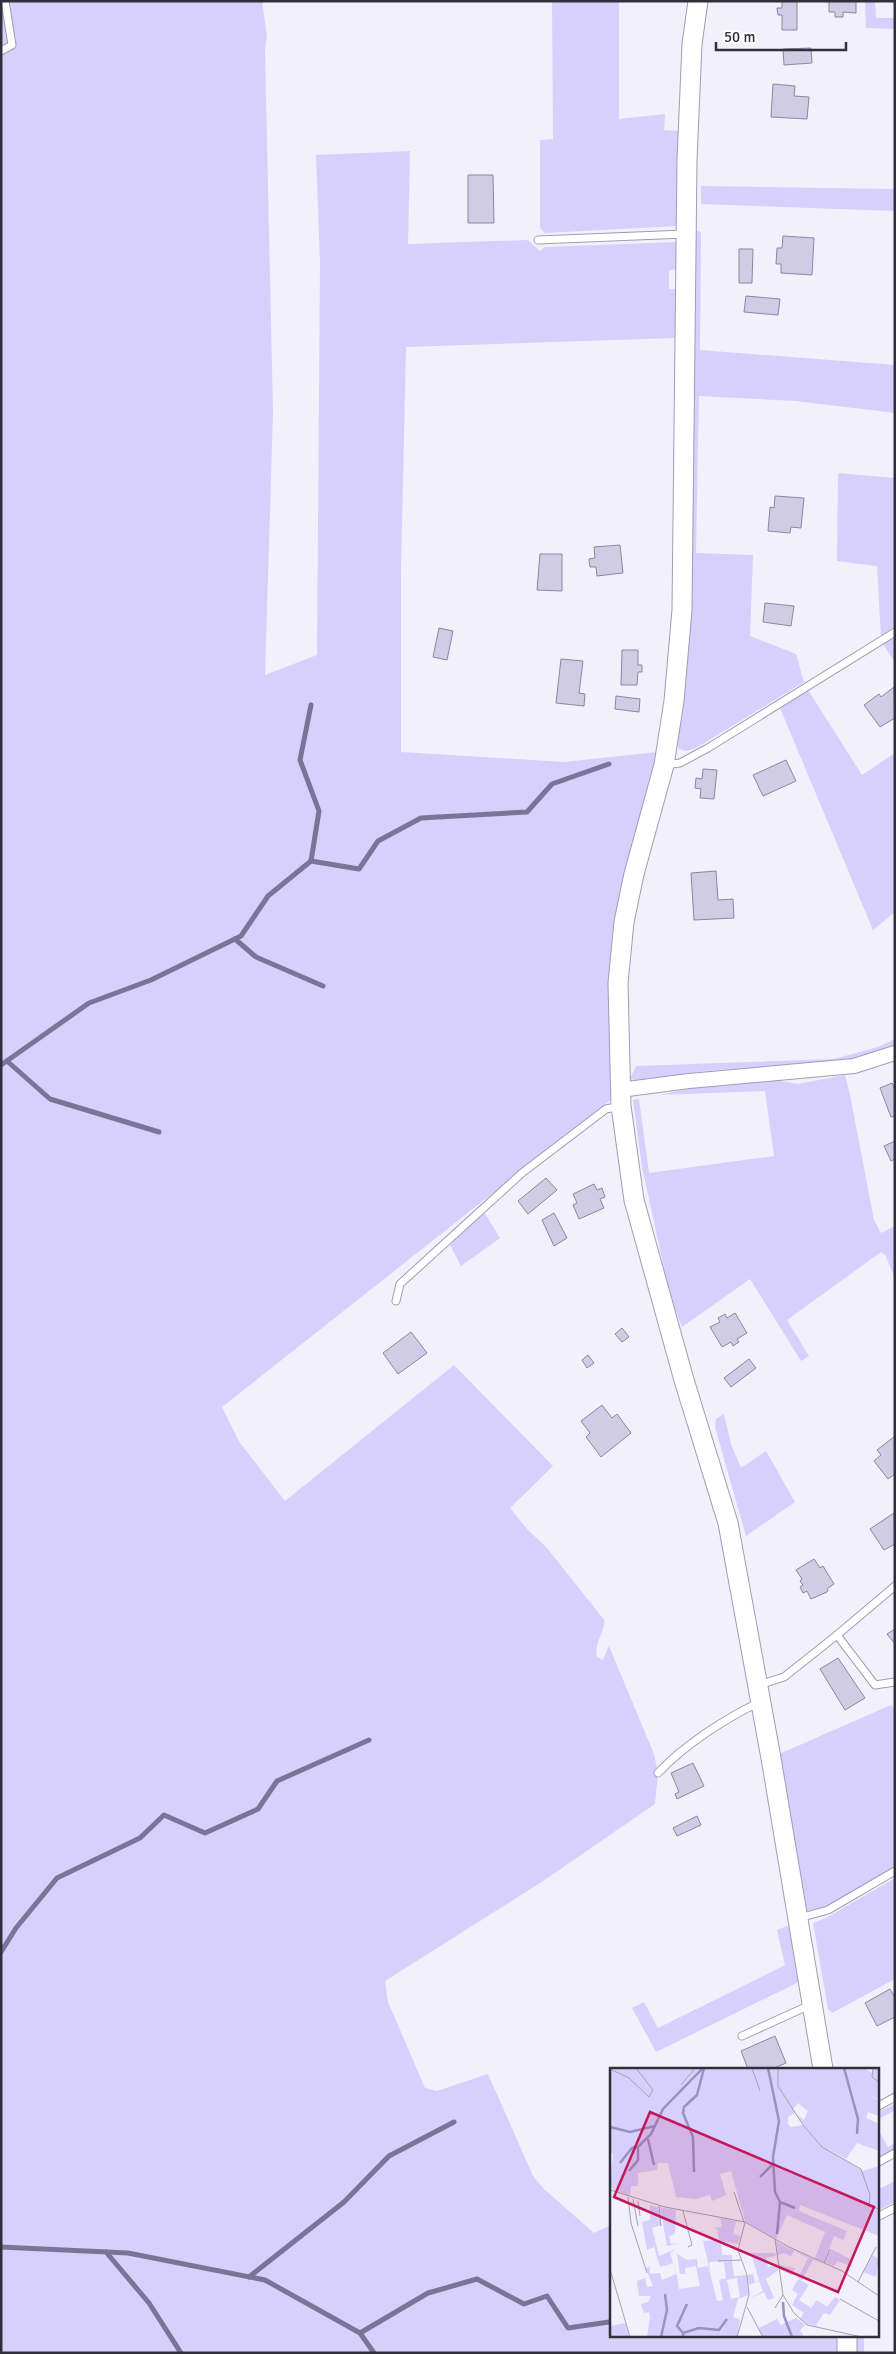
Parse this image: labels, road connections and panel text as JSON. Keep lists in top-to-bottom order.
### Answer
{
  "scale_bar": "50 m"
}
